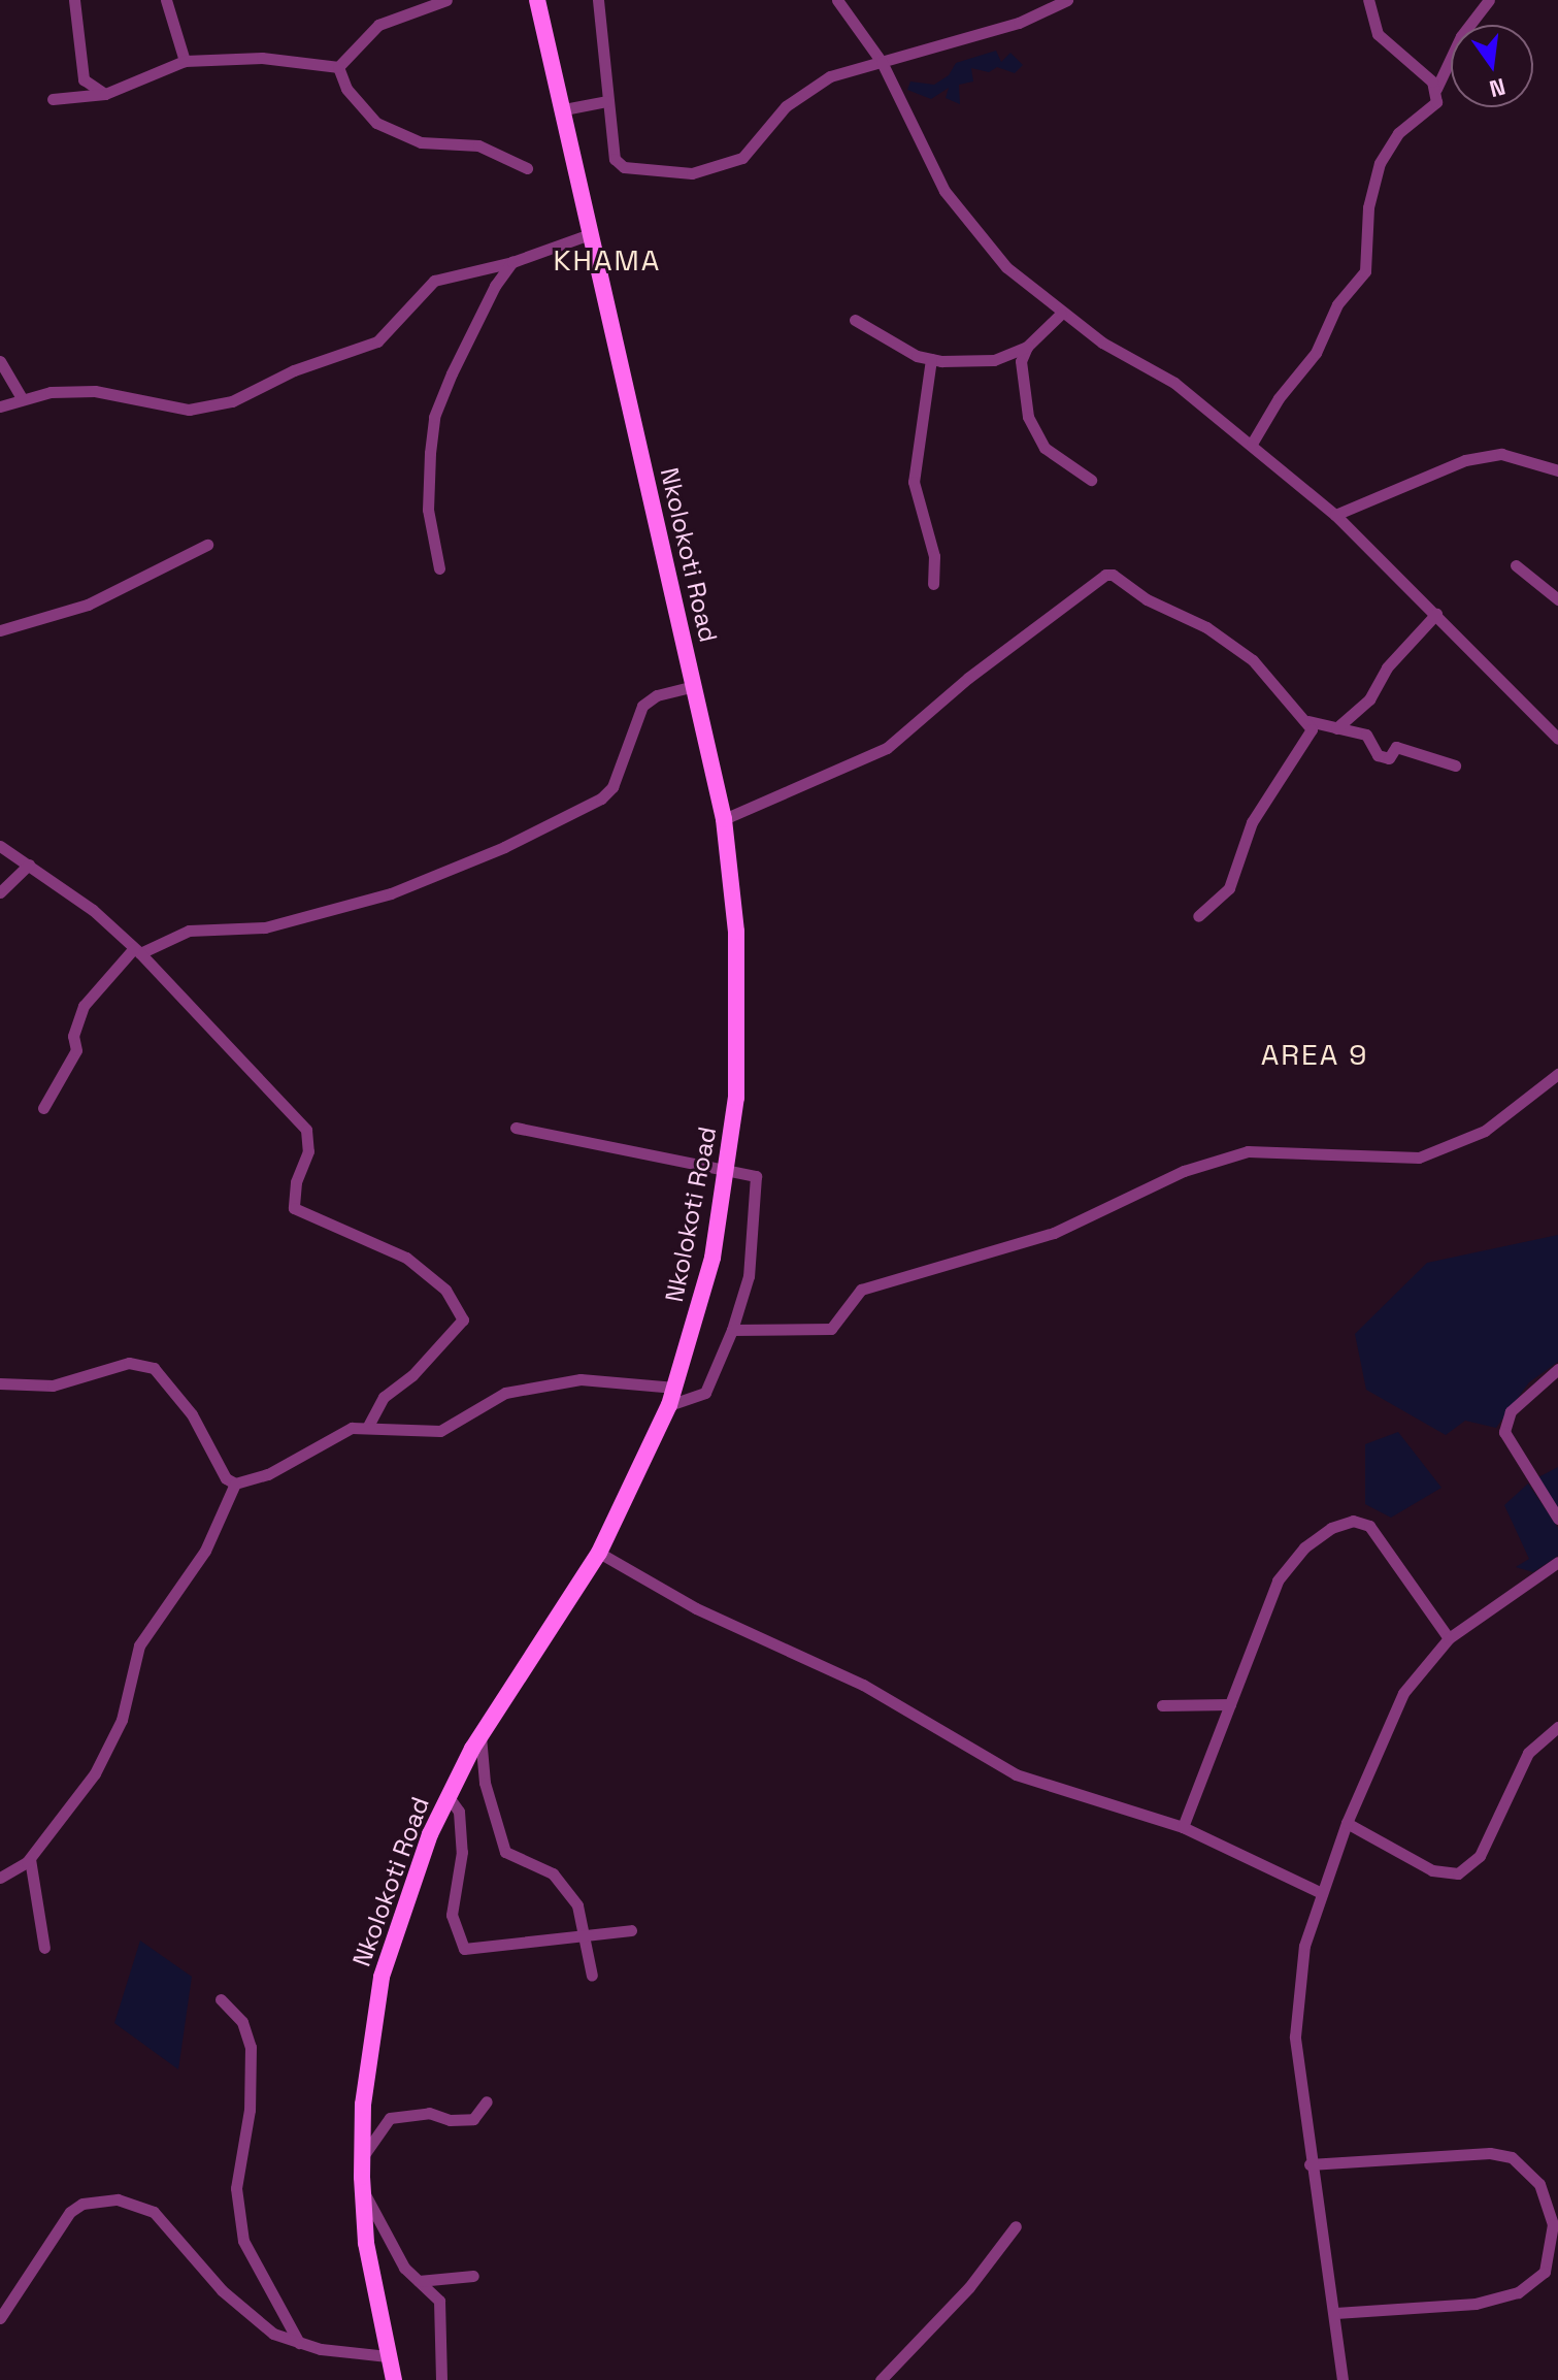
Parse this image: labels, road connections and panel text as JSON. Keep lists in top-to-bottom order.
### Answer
{
  "streets": {
    "main road": ["Nkolokoti Road"]
  },
  "districts": ["KHAMA", "AREA 9"],
  "north": "bottom"
}
